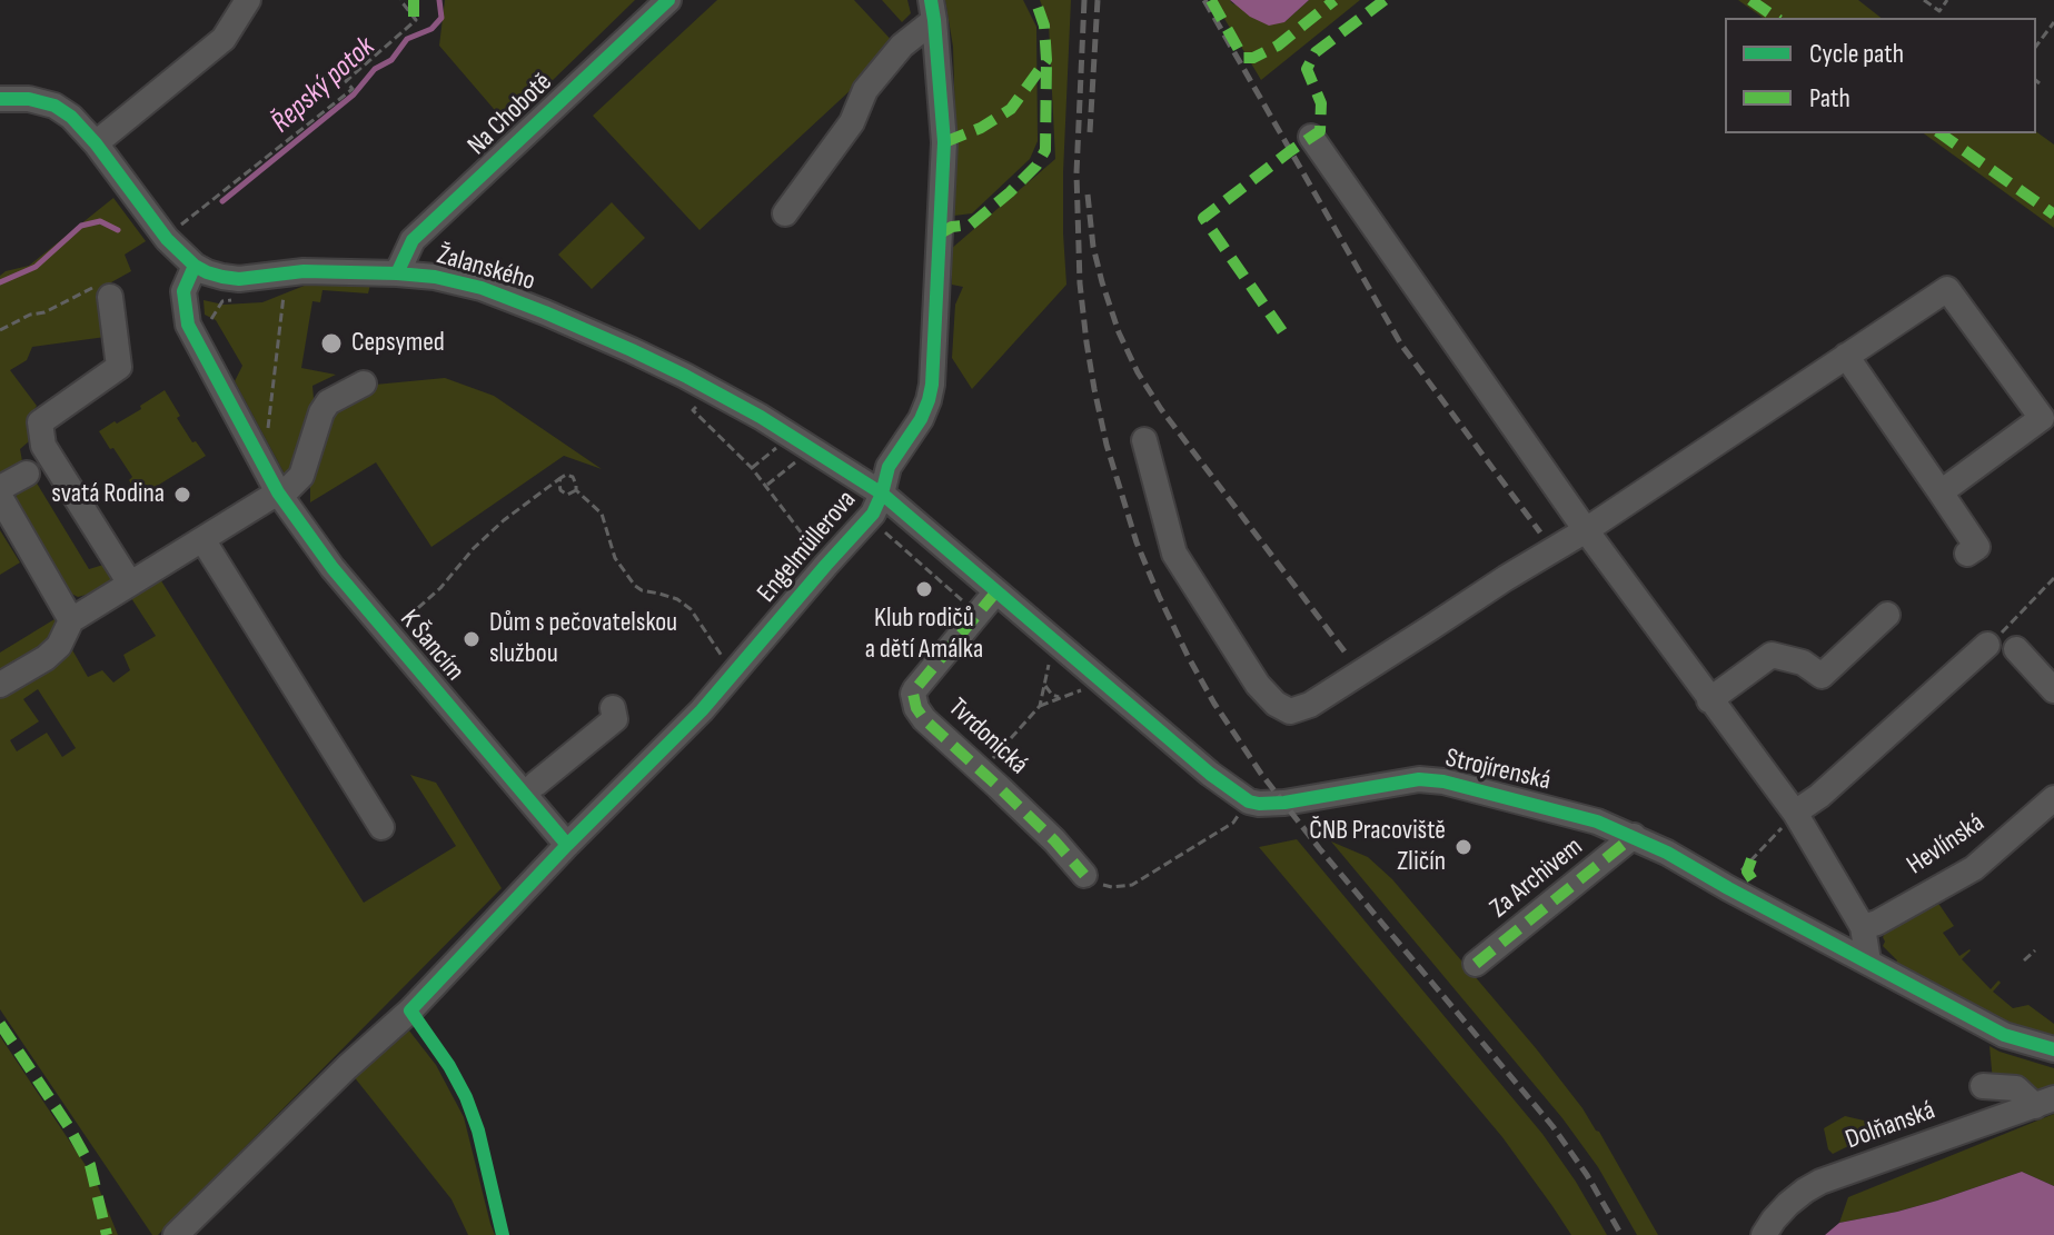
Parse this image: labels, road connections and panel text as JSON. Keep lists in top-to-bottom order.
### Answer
{
  "streets": {
    "street": [
      "Na Chobotě",
      "Žalanského",
      "Engelmüllerova",
      "K Šancím",
      "Tvrdonická",
      "Strojírenská",
      "Hevlínská",
      "Za Archivem",
      "Dolňanská"
    ]
  },
  "crossings": [
    ["Na Chobotě", "Žalanského"],
    ["Žalanského", "Engelmüllerova"],
    ["Žalanského", "K Šancím"],
    ["Žalanského", "Strojírenská"],
    ["Engelmüllerova", "K Šancím"],
    ["Engelmüllerova", "Strojírenská"],
    ["Tvrdonická", "Strojírenská"],
    ["Strojírenská", "Za Archivem"]
  ],
  "water": ["Řepský potok"],
  "places": [
    "Cepsymed",
    "svatá Rodina",
    "Klub rodičů a dětí Amálka",
    "Dům s pečovatelskou službou",
    "ČNB Pracoviště Zličín"
  ],
  "legend": ["Cycle path", "Path"]
}
